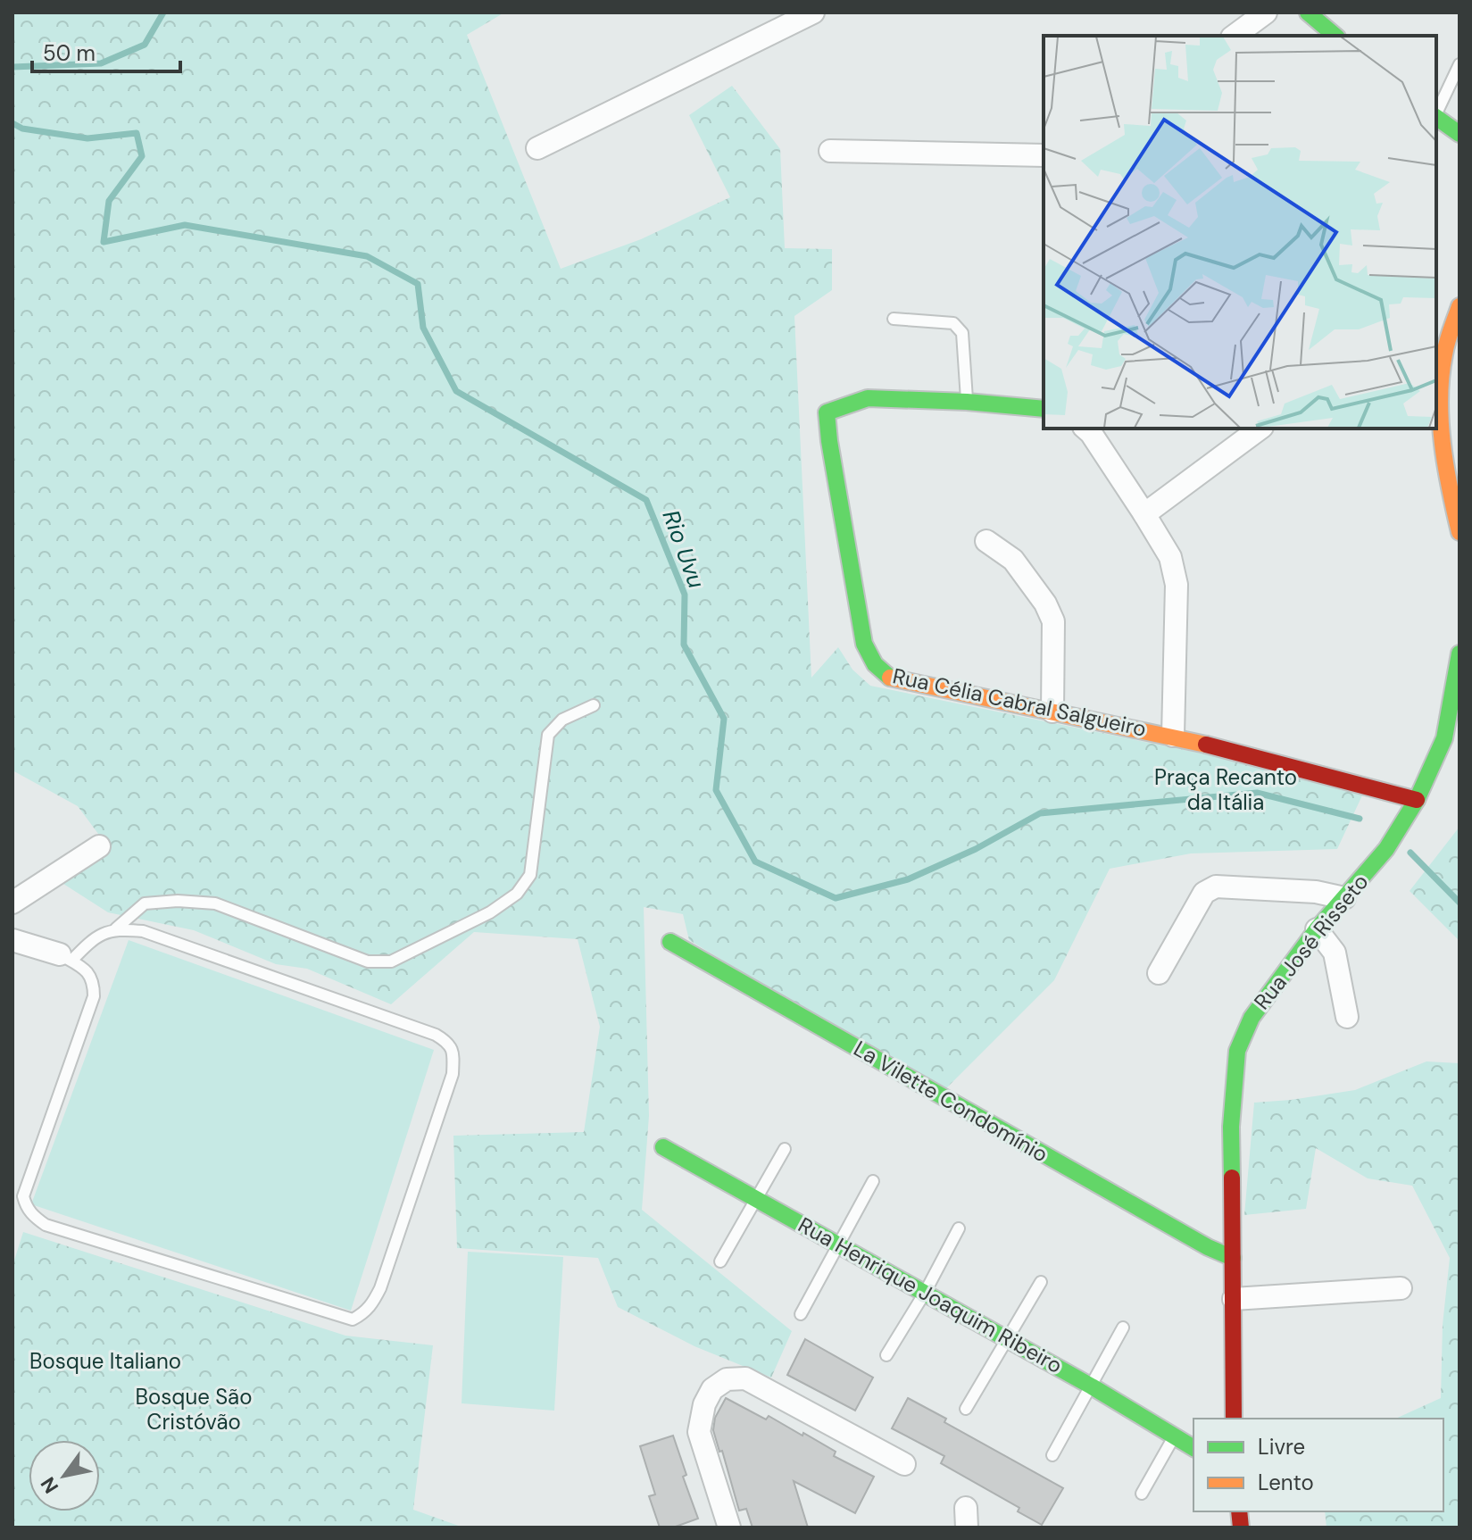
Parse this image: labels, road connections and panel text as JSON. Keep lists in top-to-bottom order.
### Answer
{
  "streets": {
    "street": [
      "Rua Célia Cabral Salgueiro",
      "Rua José Risseto",
      "La Vilette Condomínio",
      "Rua Henrique Joaquim Ribeiro"
    ]
  },
  "crossings": [
    ["Rua Célia Cabral Salgueiro", "Rua José Risseto"],
    ["Rua José Risseto", "La Vilette Condomínio"]
  ],
  "water": ["Rio Uvu"],
  "parks": ["Praça Recanto da Itália", "Bosque Italiano", "Bosque São Cristóvão"],
  "legend": ["Livre", "Lento"],
  "scale_bar": "50 m",
  "north": "bottom left"
}
